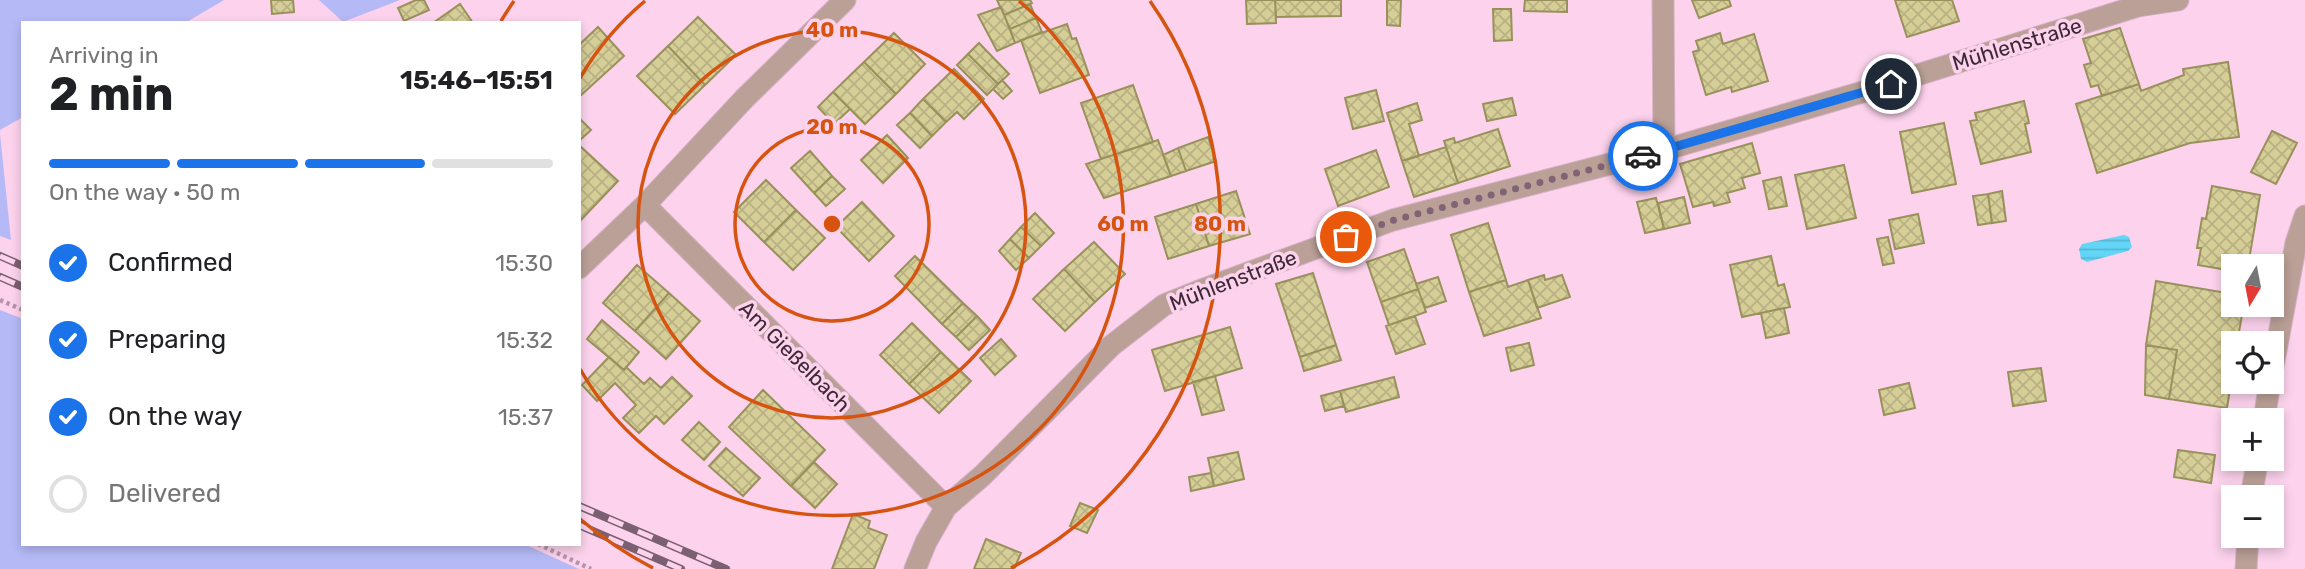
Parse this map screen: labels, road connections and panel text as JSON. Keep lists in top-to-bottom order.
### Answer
{
  "streets": {
    "street": ["Mühlenstraße", "Am Gießelbach"]
  },
  "crossings": [
    ["Mühlenstraße", "Am Gießelbach"]
  ],
  "north": "bottom",
  "page": {
    "heading": ["2 min", "Arriving in", "15:46–15:51"],
    "bar": "On the way · 50 m",
    "list": [
      ["Confirmed", "15:30"],
      ["Preparing", "15:32"],
      ["On the way", "15:37"],
      "Delivered"
    ],
    "map_buttons": ["+", "−"]
  },
  "rings": [
    "40 m",
    "20 m",
    "60 m",
    "80 m"
  ]
}
